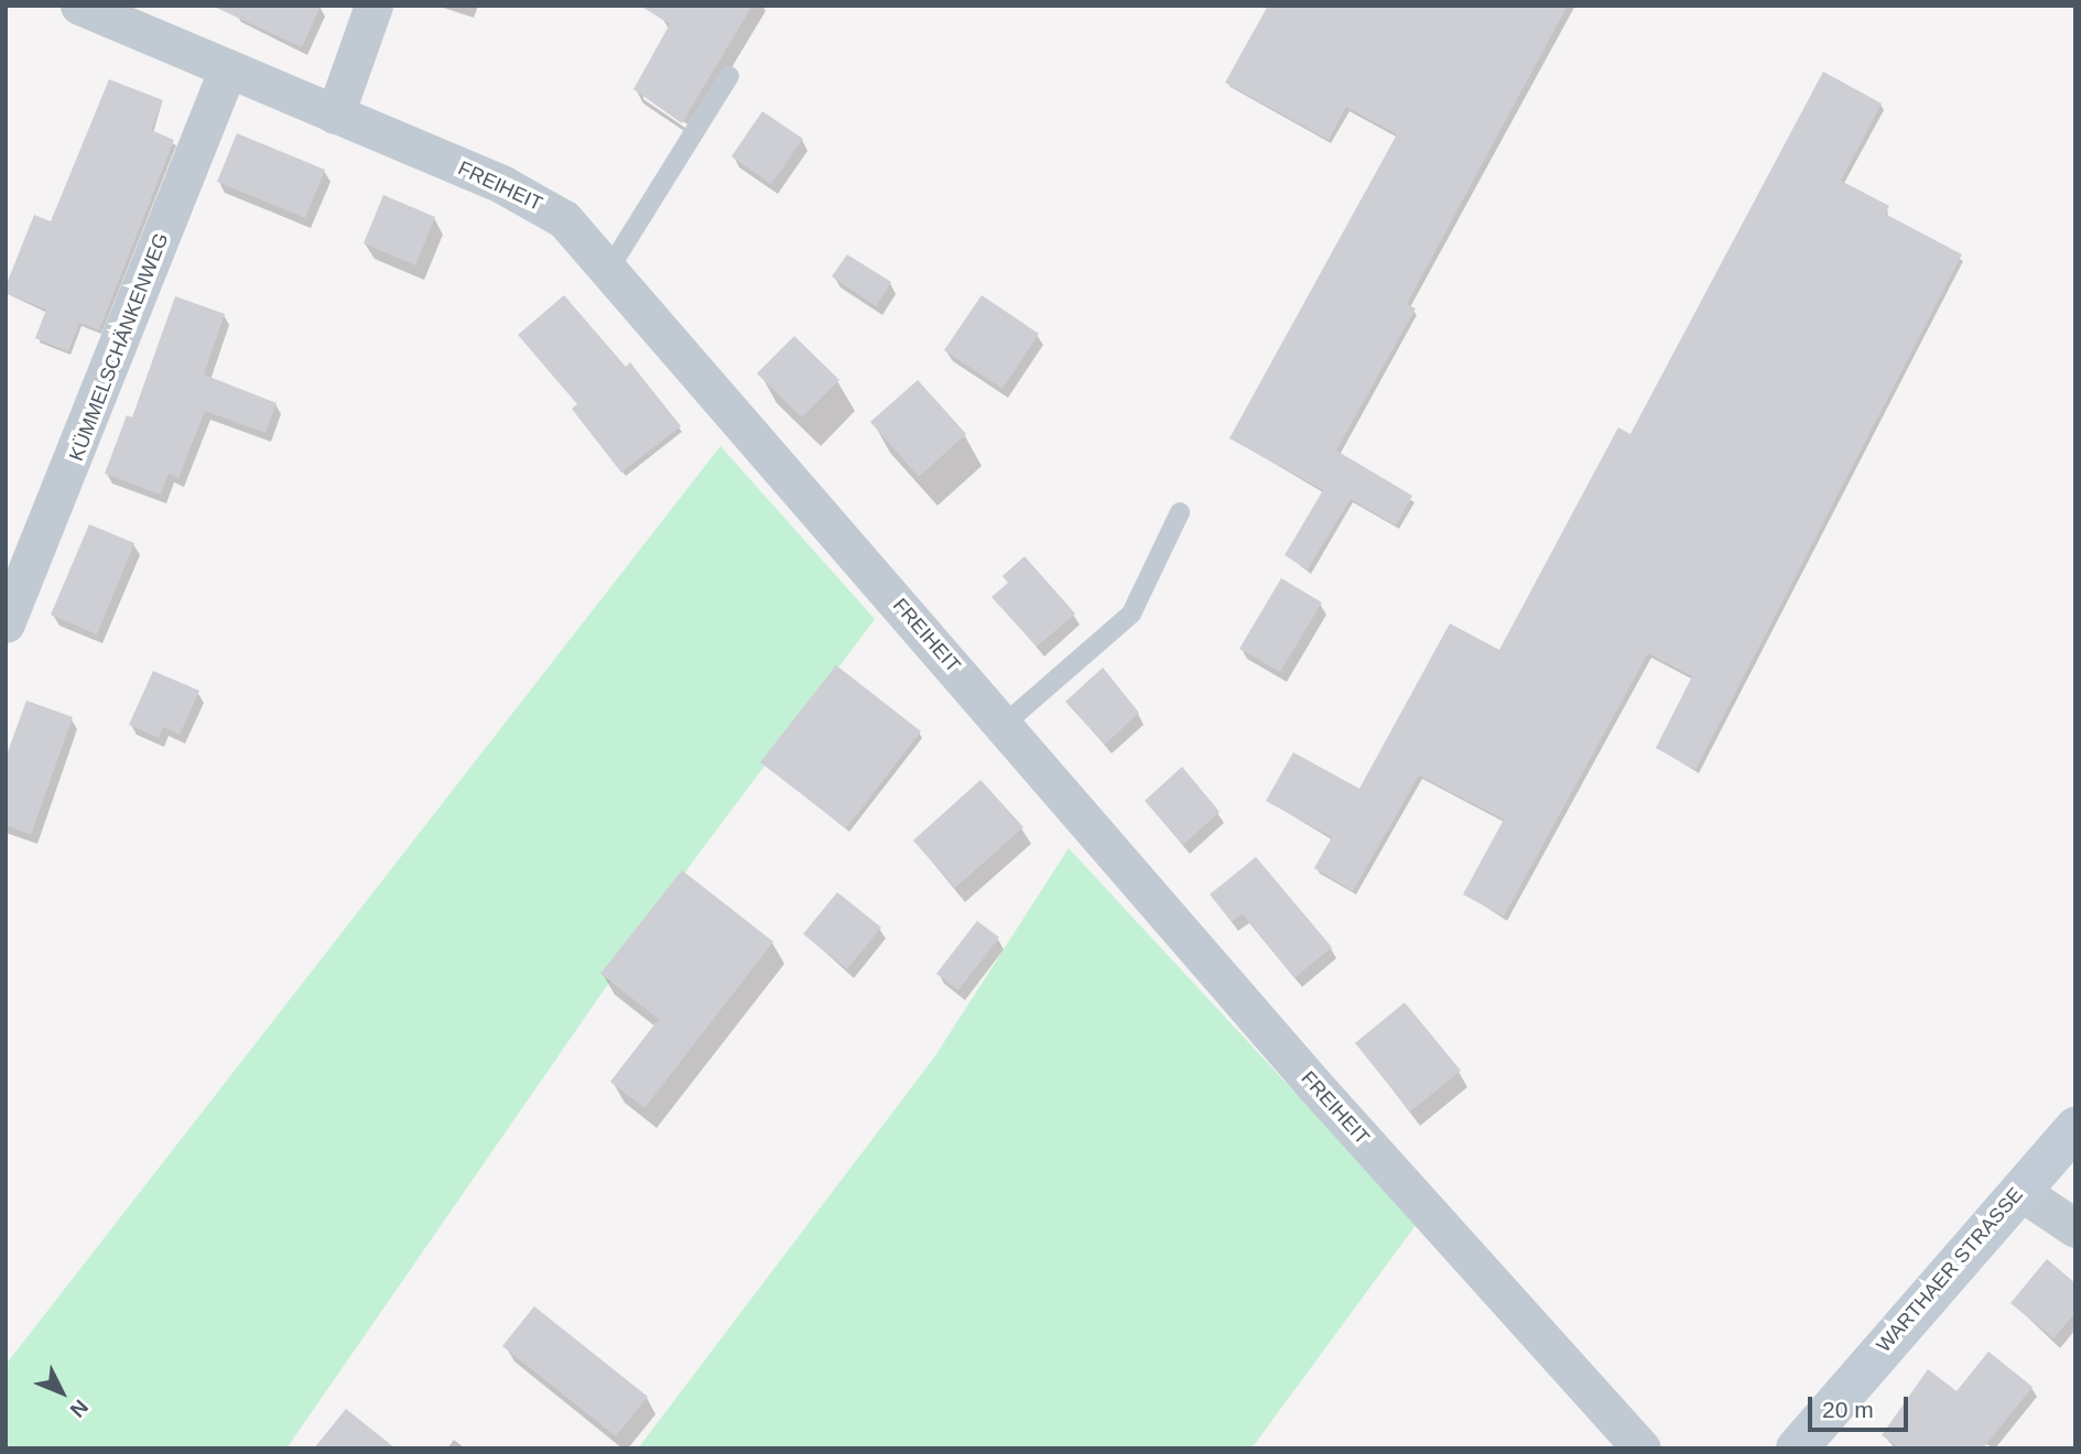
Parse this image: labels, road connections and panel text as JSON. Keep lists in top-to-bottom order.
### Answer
{
  "streets": {
    "street": ["FREIHEIT", "KÜMMELSCHÄNKENWEG", "WARTHAER STRASSE"]
  },
  "crossings": [
    ["FREIHEIT", "KÜMMELSCHÄNKENWEG"]
  ],
  "scale_bar": "20 m",
  "north": "bottom right"
}
